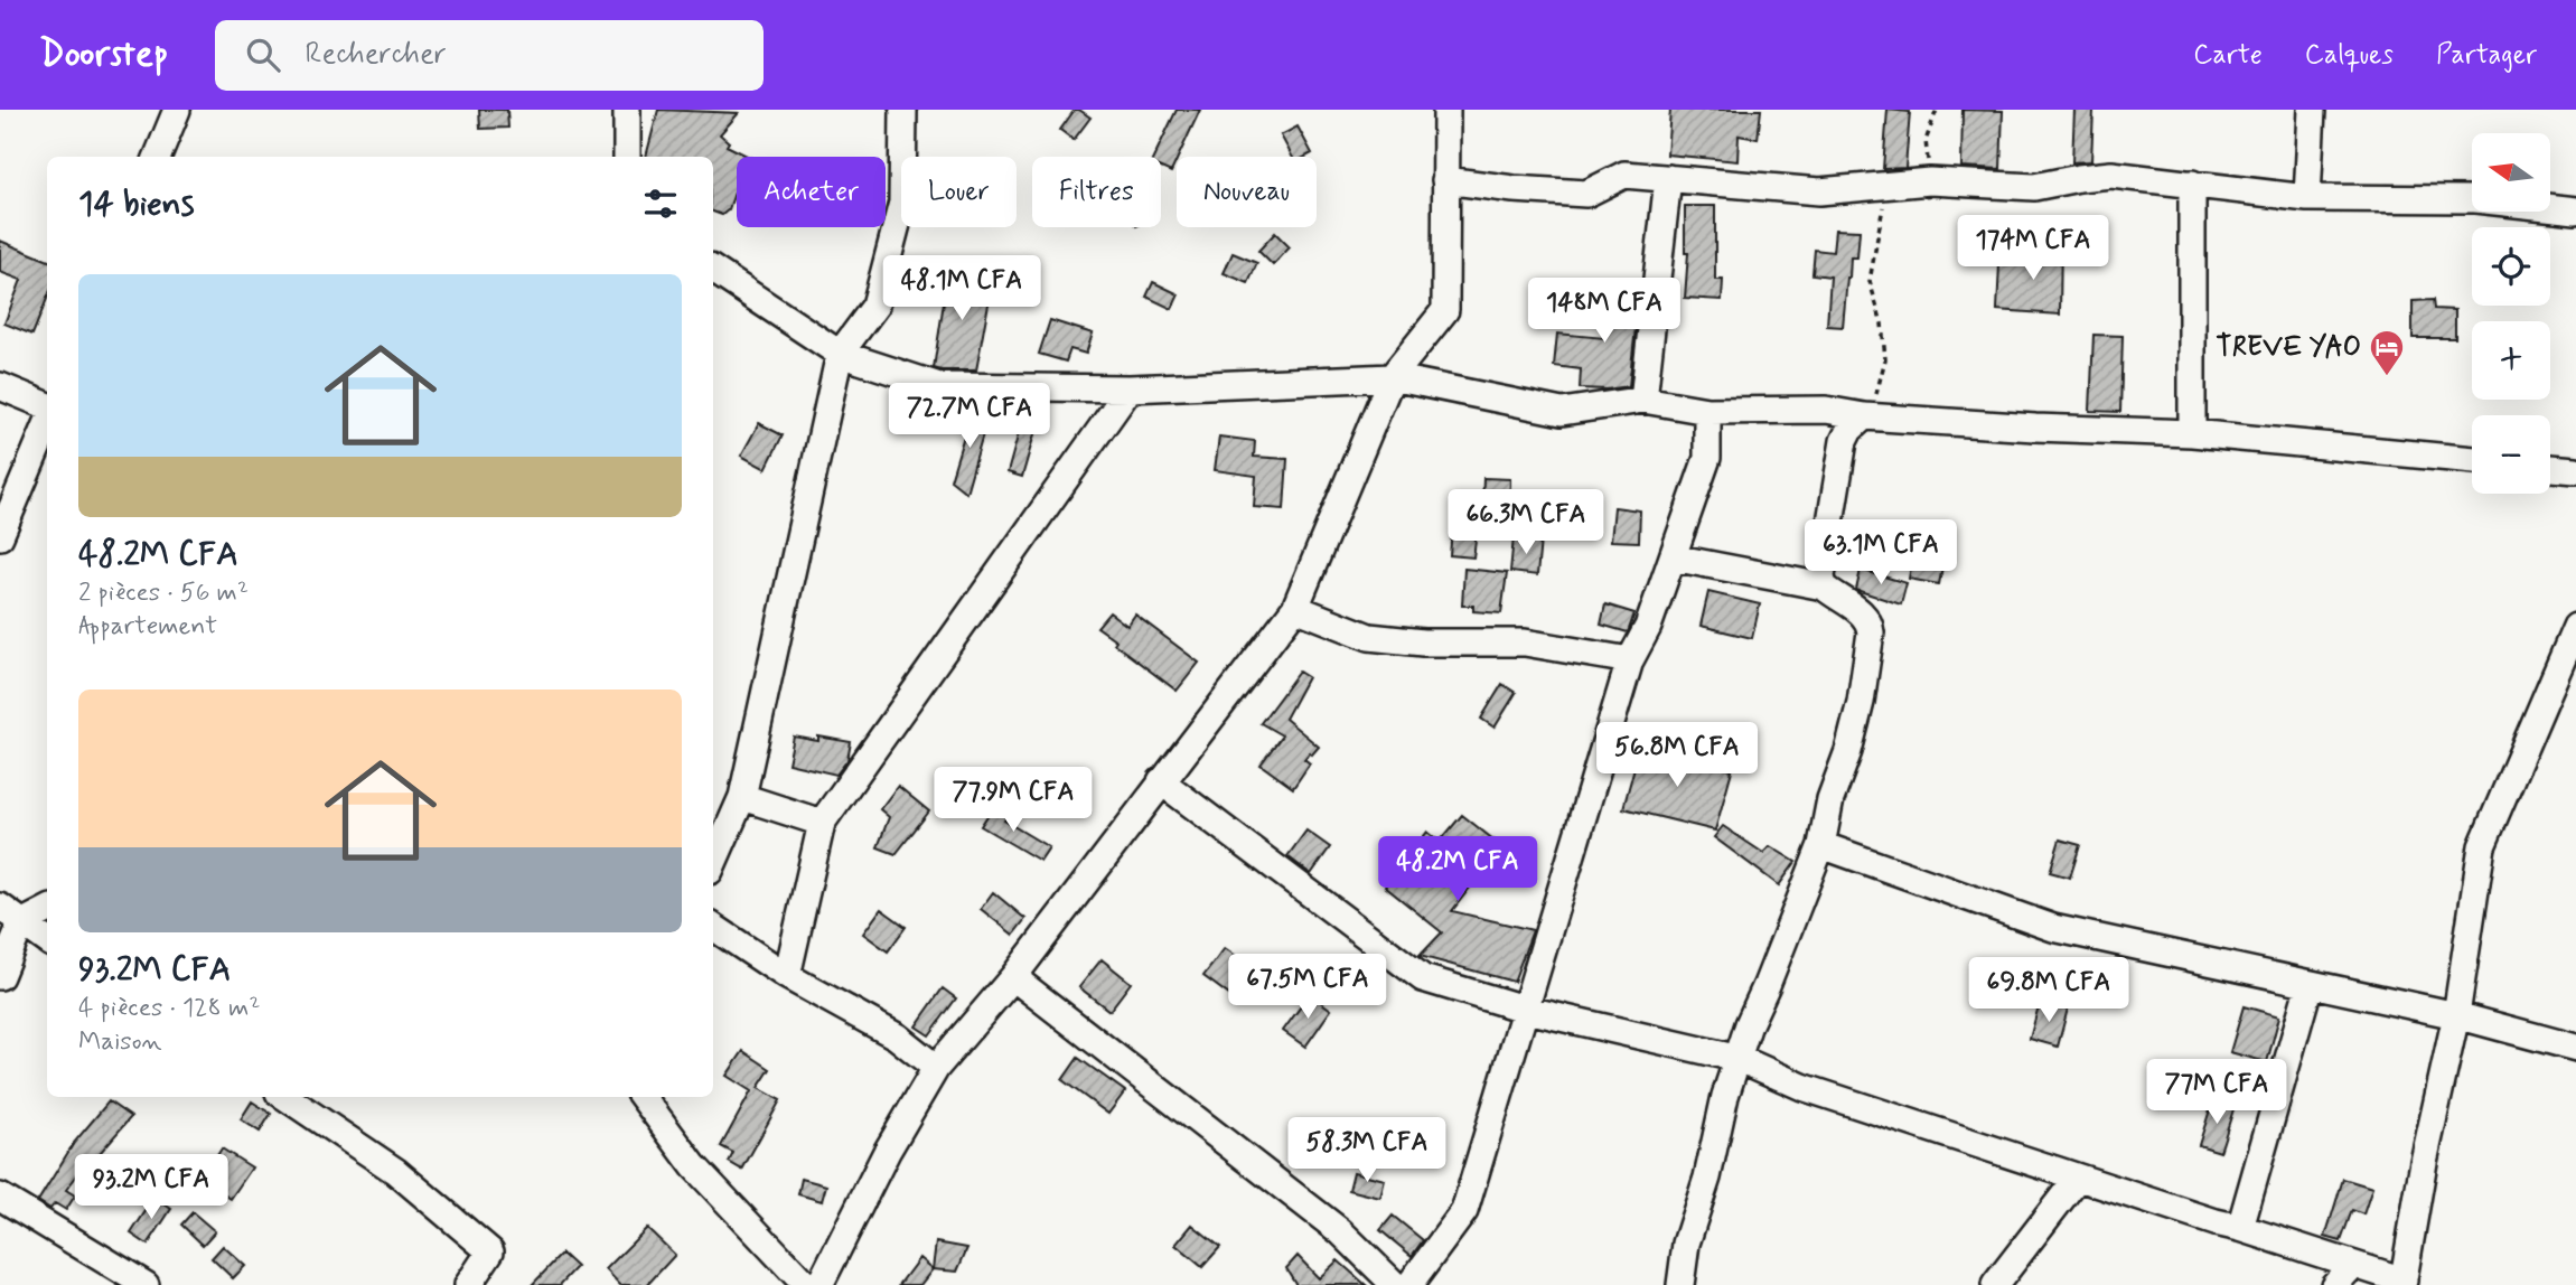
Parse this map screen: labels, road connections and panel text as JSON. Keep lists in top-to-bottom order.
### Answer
{
  "places": {
    "hotel": ["TREVE YAO"]
  },
  "north": "left",
  "page": {
    "header": "Doorstep",
    "search": "Rechercher",
    "nav": ["Carte", "Calques", "Partager"],
    "map_buttons": ["+", "−"],
    "chip": [
      "Acheter",
      "Louer",
      "Filtres",
      "Nouveau"
    ],
    "heading": "14 biens",
    "price": [
      "174M CFA",
      "48.1M CFA",
      "148M CFA",
      "72.7M CFA",
      "66.3M CFA",
      "63.1M CFA",
      "56.8M CFA",
      "77.9M CFA",
      "48.2M CFA",
      "67.5M CFA",
      "69.8M CFA",
      "77M CFA",
      "58.3M CFA",
      "93.2M CFA"
    ],
    "list": [
      {
        "name": "48.2M CFA",
        "note": "2 pièces · 56 m² · Appartement"
      },
      {
        "name": "93.2M CFA",
        "note": "4 pièces · 128 m² · Maison"
      }
    ]
  }
}
